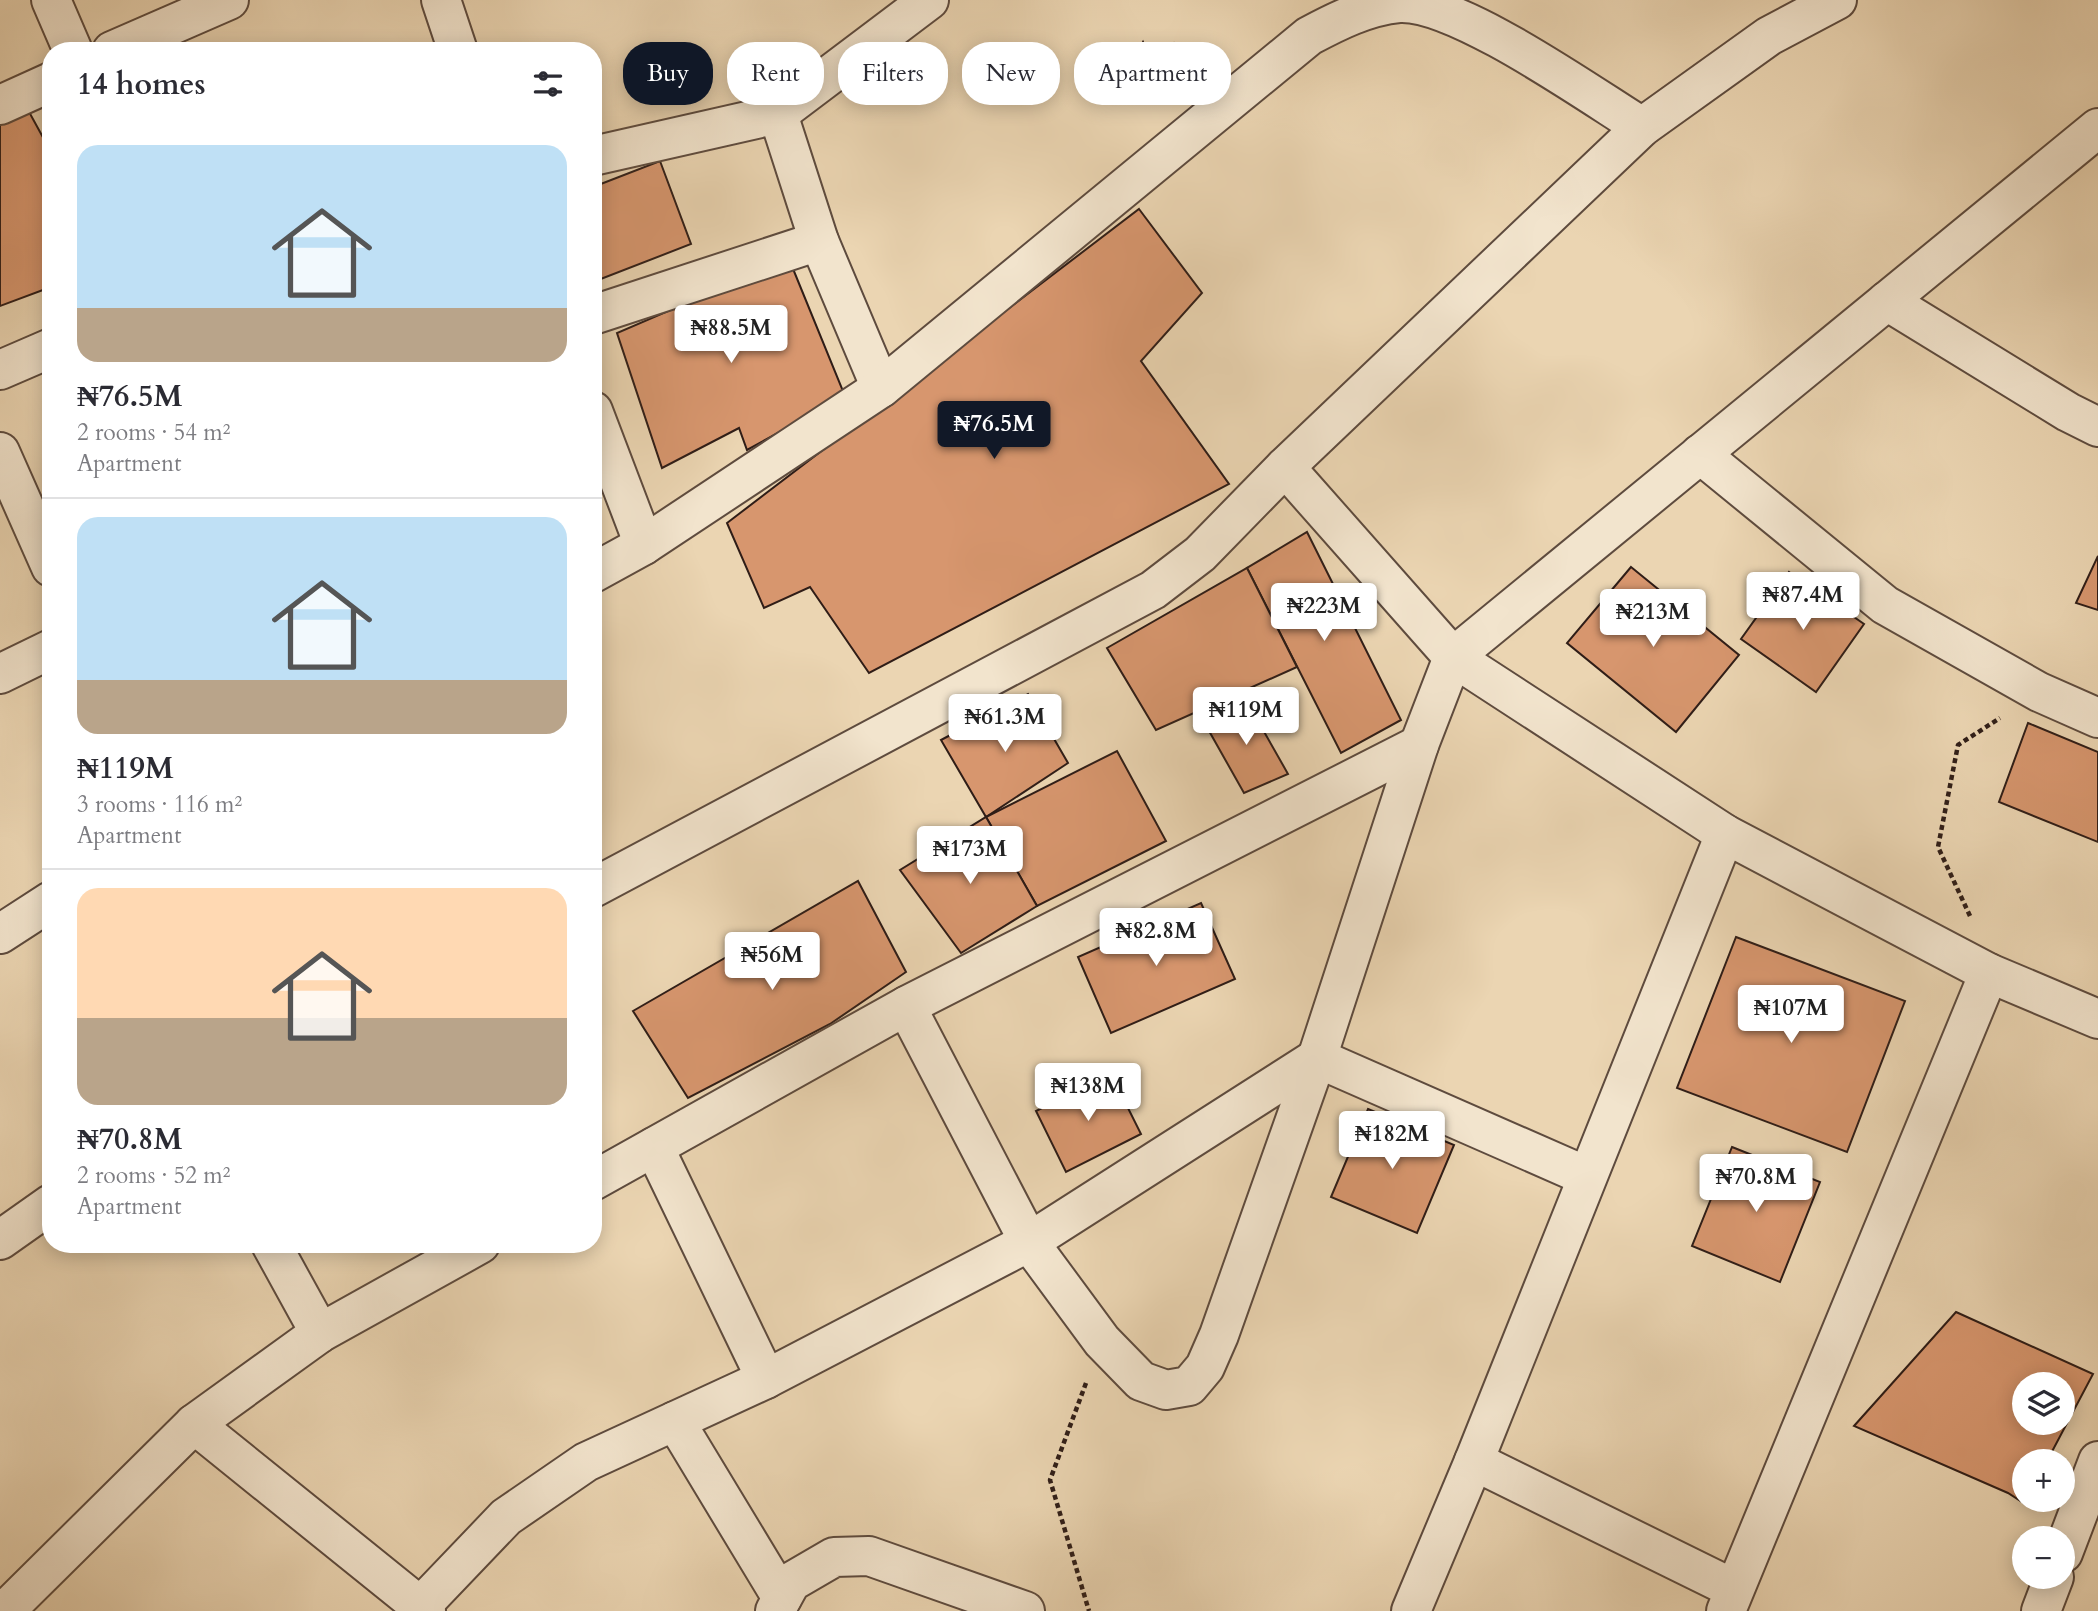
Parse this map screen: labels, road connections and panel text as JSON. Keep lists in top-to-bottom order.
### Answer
{
  "page": {
    "chip": [
      "Buy",
      "Rent",
      "Filters",
      "New",
      "Apartment"
    ],
    "heading": "14 homes",
    "list": [
      {
        "name": "₦76.5M",
        "note": "2 rooms · 54 m² · Apartment"
      },
      {
        "name": "₦119M",
        "note": "3 rooms · 116 m² · Apartment"
      },
      {
        "name": "₦70.8M",
        "note": "2 rooms · 52 m² · Apartment"
      }
    ],
    "price": [
      "₦88.5M",
      "₦76.5M",
      "₦87.4M",
      "₦223M",
      "₦213M",
      "₦119M",
      "₦61.3M",
      "₦173M",
      "₦82.8M",
      "₦56M",
      "₦107M",
      "₦138M",
      "₦182M",
      "₦70.8M"
    ],
    "map_buttons": ["+", "−"]
  }
}
